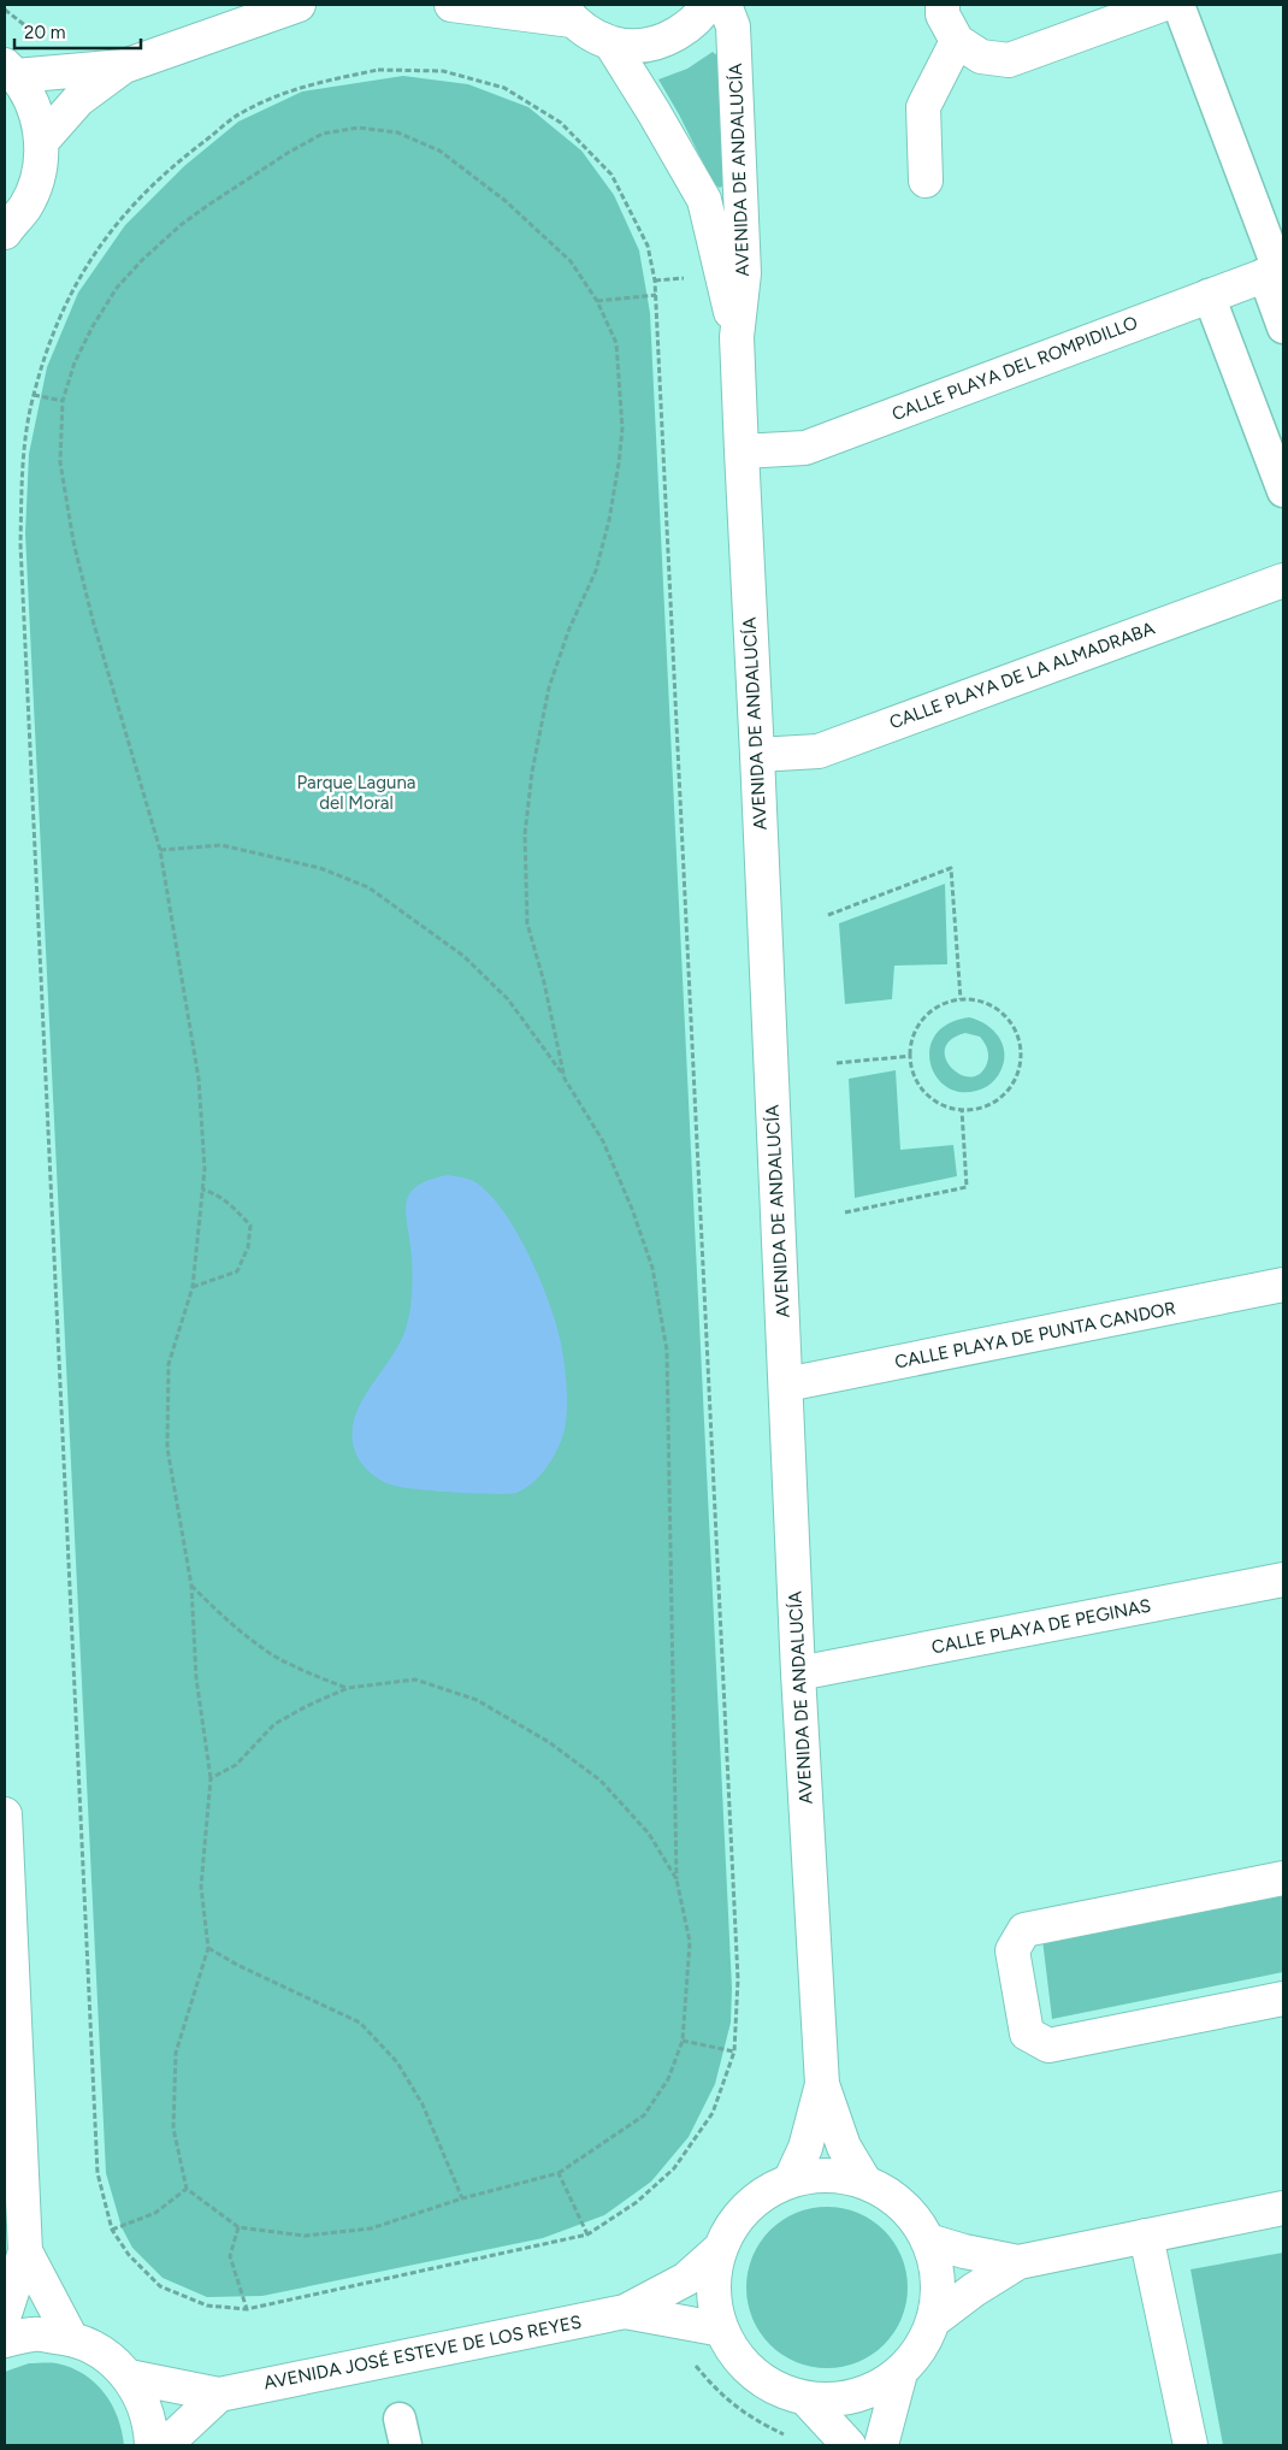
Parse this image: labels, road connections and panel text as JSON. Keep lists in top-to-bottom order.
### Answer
{
  "streets": {
    "street": [
      "AVENIDA DE ANDALUCÍA",
      "CALLE PLAYA DEL ROMPIDILLO",
      "CALLE PLAYA DE LA ALMADRABA",
      "CALLE PLAYA DE PUNTA CANDOR",
      "CALLE PLAYA DE PEGINAS",
      "AVENIDA JOSÉ ESTEVE DE LOS REYES"
    ]
  },
  "crossings": [
    ["AVENIDA DE ANDALUCÍA", "CALLE PLAYA DEL ROMPIDILLO"],
    ["AVENIDA DE ANDALUCÍA", "CALLE PLAYA DE LA ALMADRABA"],
    ["AVENIDA DE ANDALUCÍA", "CALLE PLAYA DE PUNTA CANDOR"],
    ["AVENIDA DE ANDALUCÍA", "CALLE PLAYA DE PEGINAS"]
  ],
  "parks": ["Parque Laguna del Moral"],
  "scale_bar": "20 m"
}
